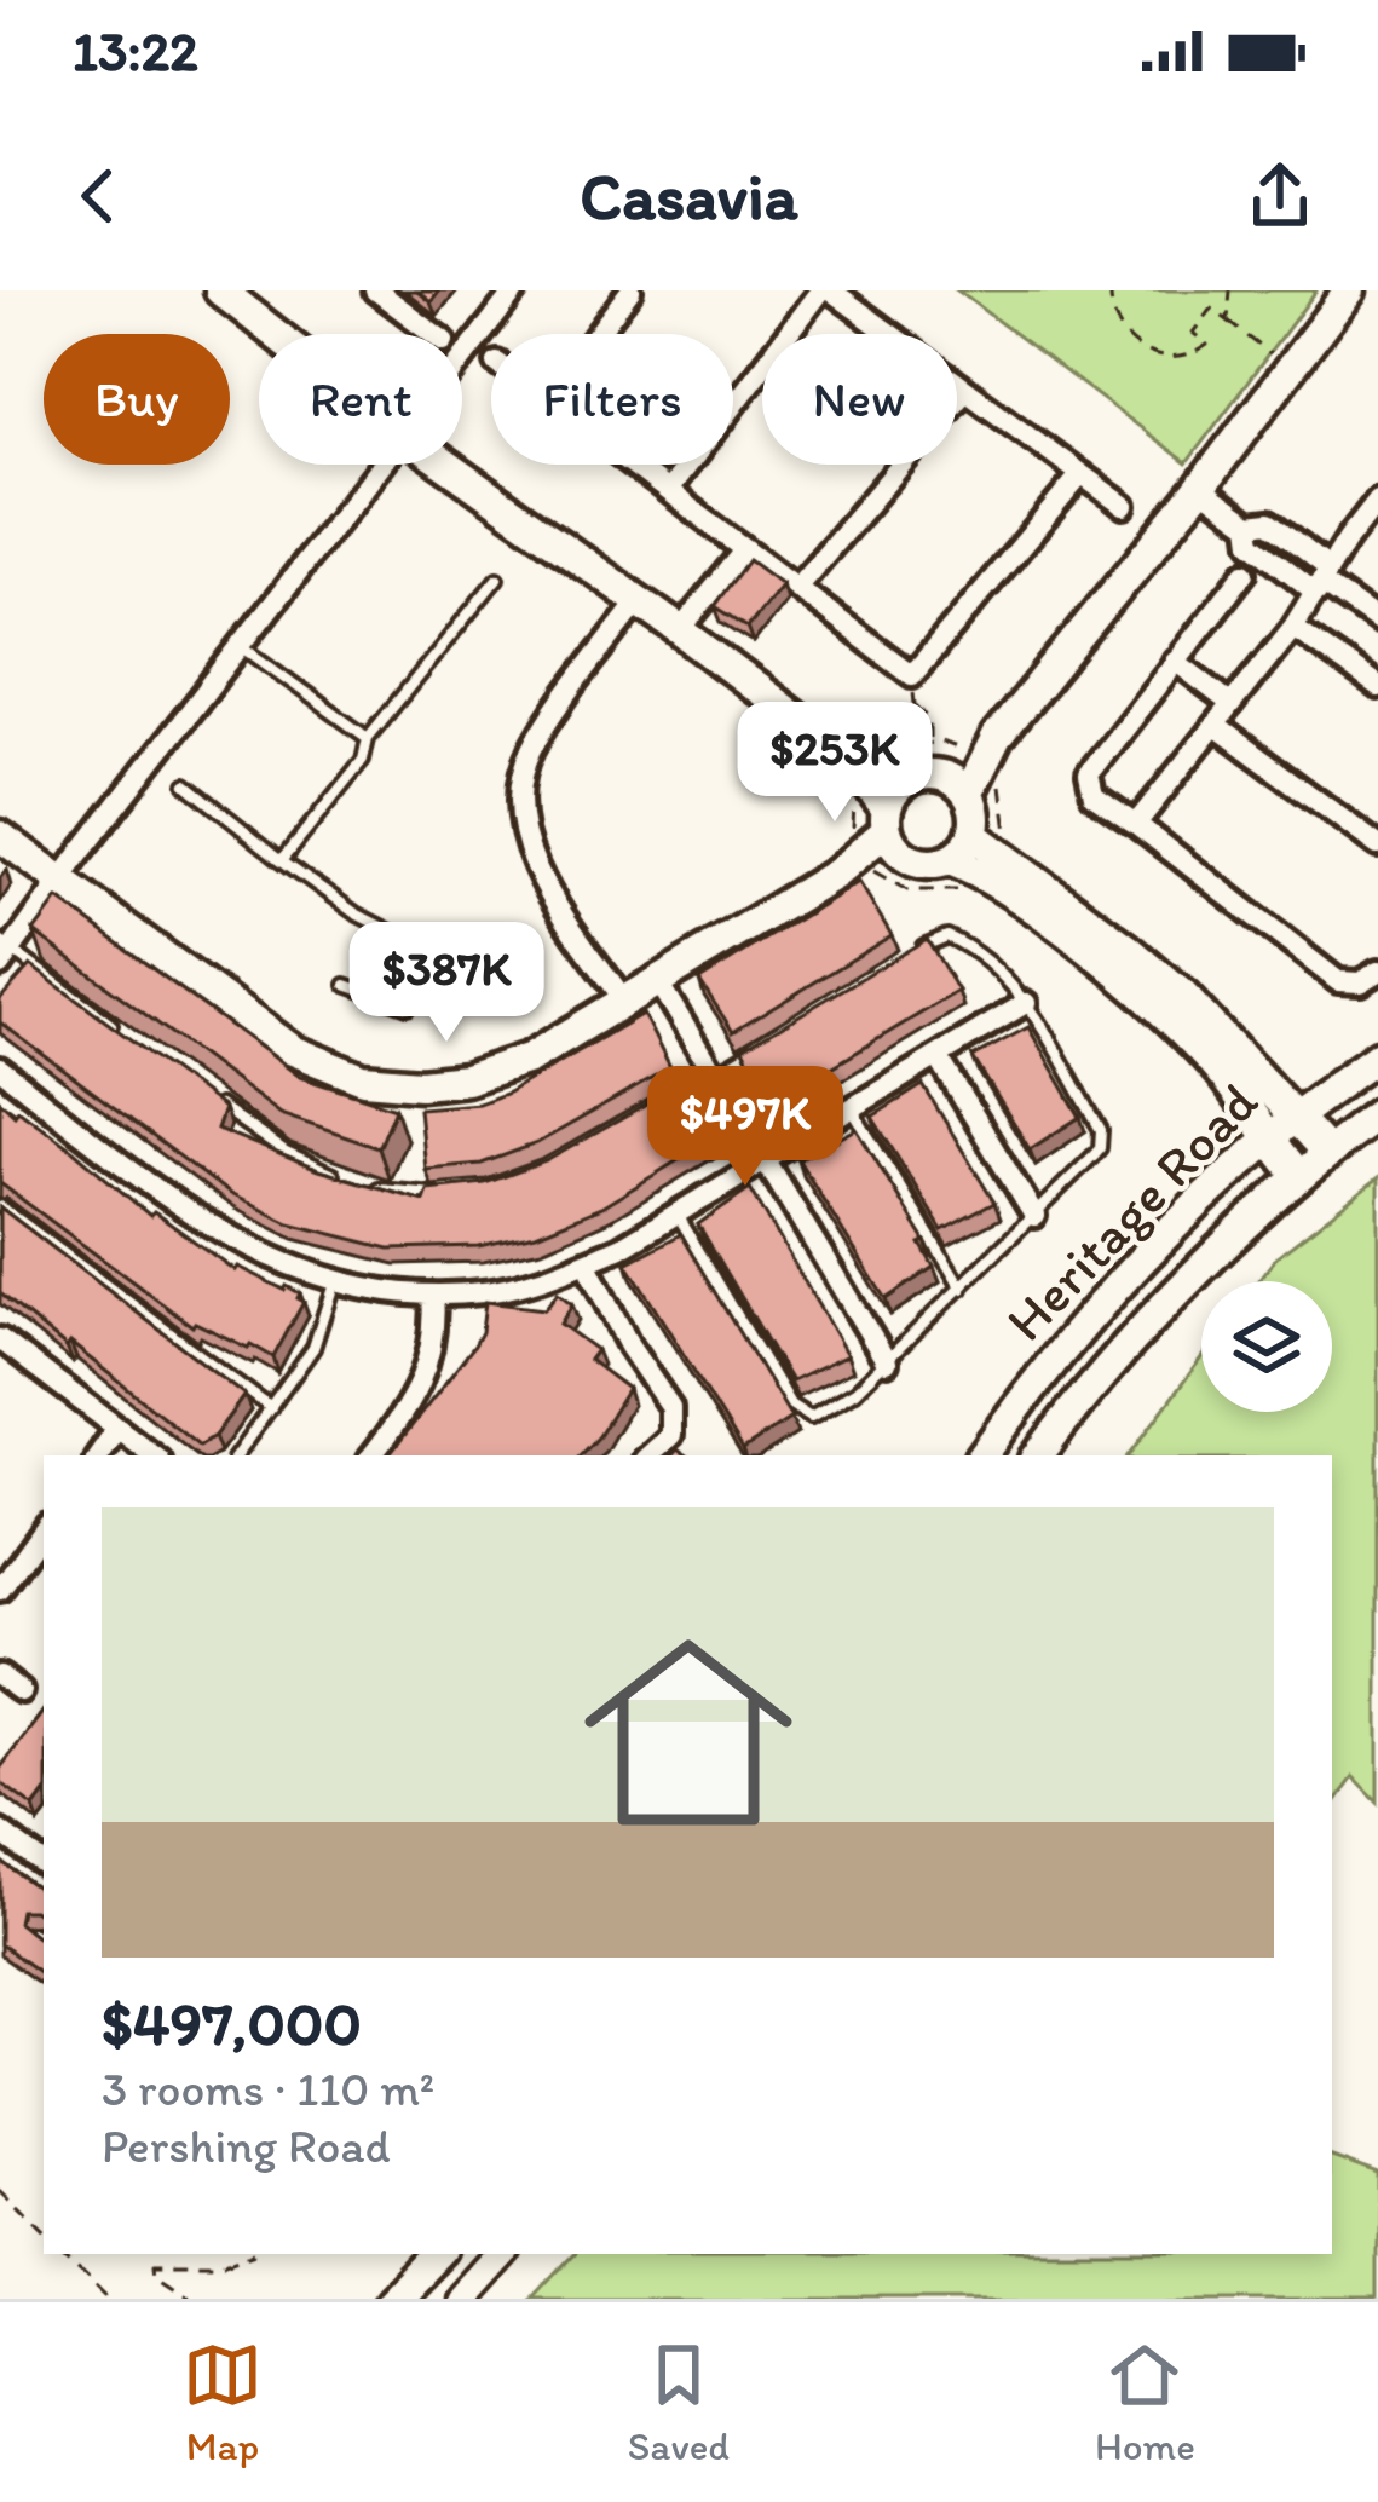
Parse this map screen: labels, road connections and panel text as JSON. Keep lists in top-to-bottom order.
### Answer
{
  "streets": {
    "street": ["Heritage Road"]
  },
  "page": {
    "status": "13:22",
    "header": "Casavia",
    "chip": [
      "Buy",
      "Rent",
      "Filters",
      "New"
    ],
    "price": ["$253K", "$387K", "$497K"],
    "list": [
      {
        "name": "$497,000",
        "note": "3 rooms · 110 m² · Pershing Road"
      }
    ],
    "tabs": ["Map", "Saved", "Home"]
  }
}
